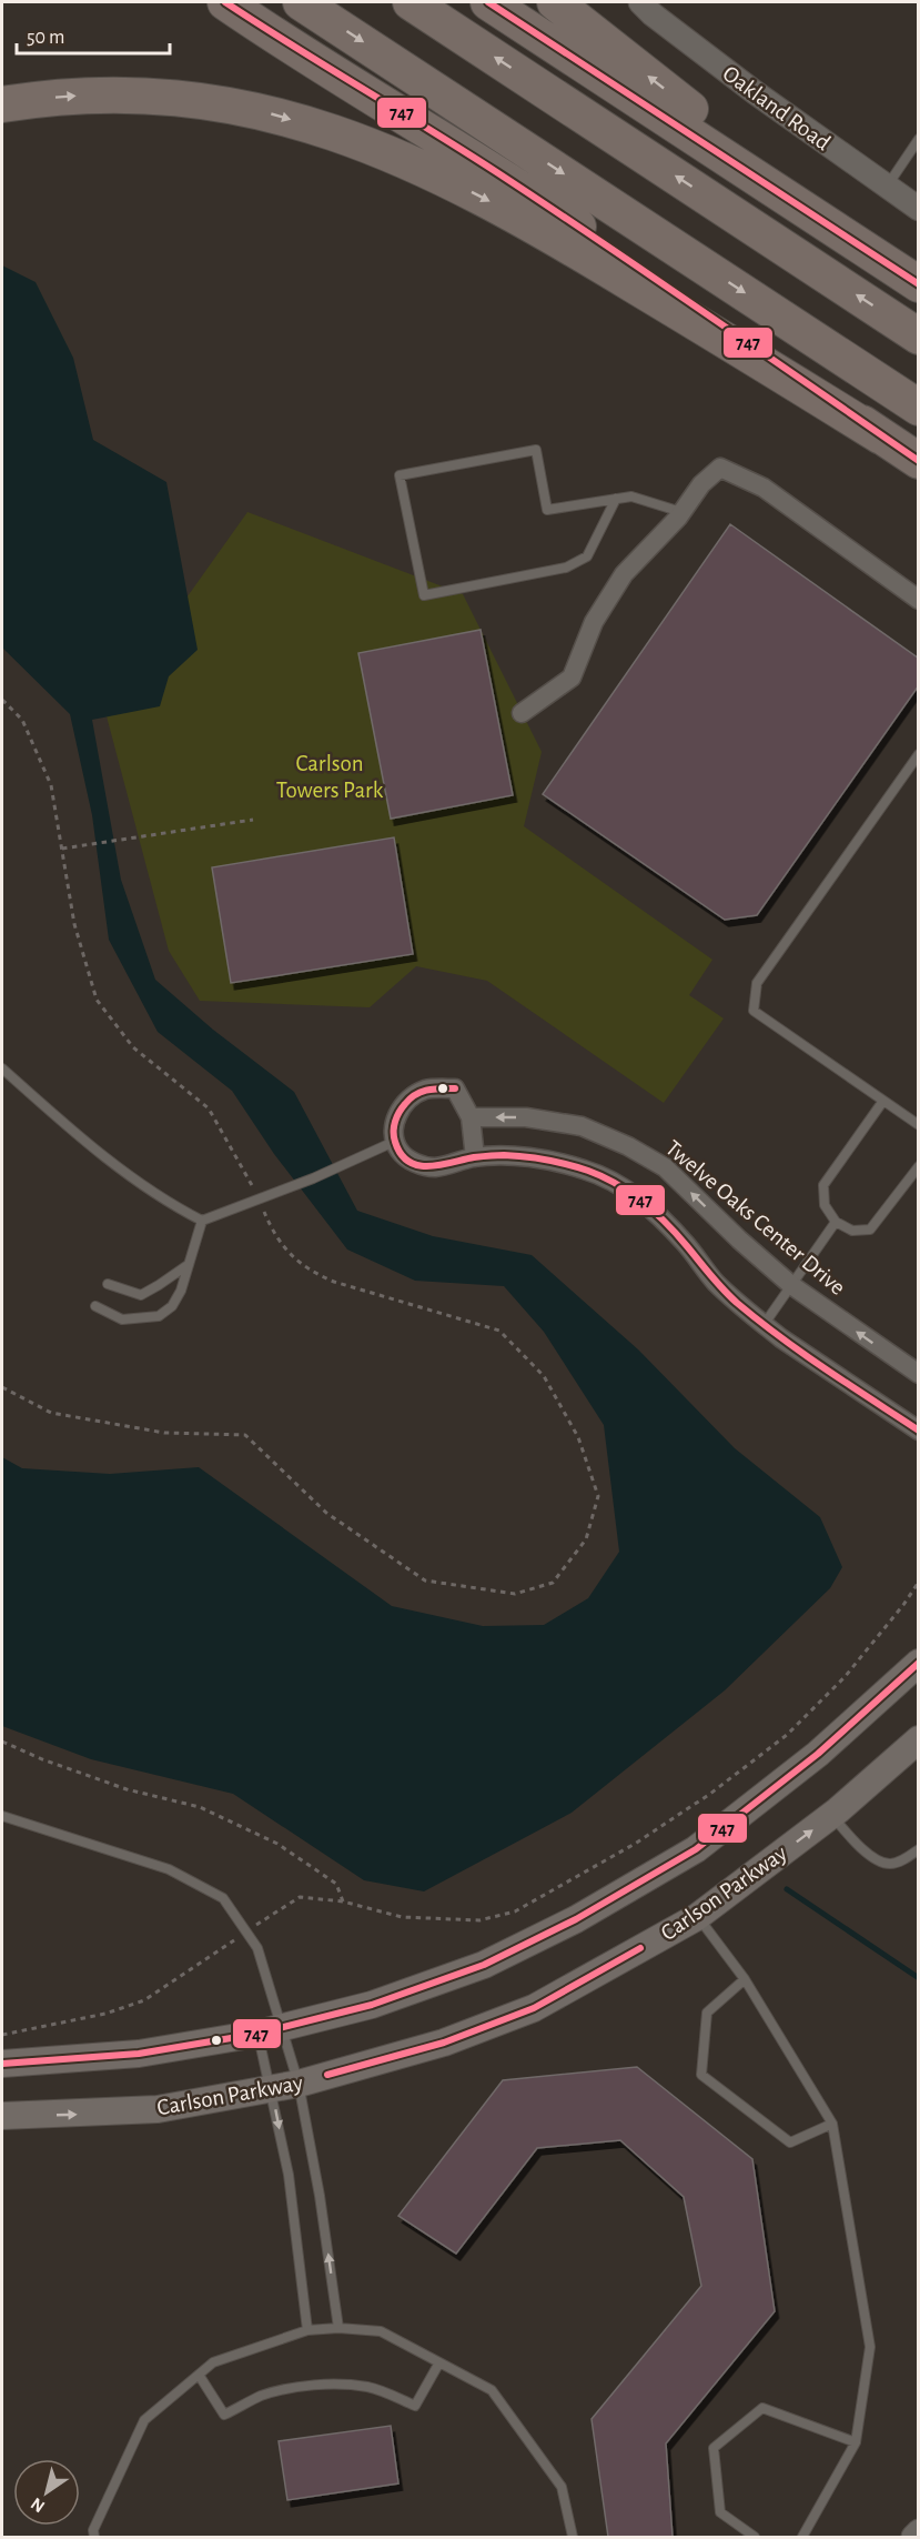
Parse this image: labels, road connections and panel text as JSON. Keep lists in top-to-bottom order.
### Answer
{
  "streets": {
    "main road": ["Carlson Parkway"],
    "street": ["Oakland Road", "Twelve Oaks Center Drive"]
  },
  "parks": ["Carlson Towers Park"],
  "lines": ["transit line 747"],
  "scale_bar": "50 m",
  "north": "bottom left"
}
